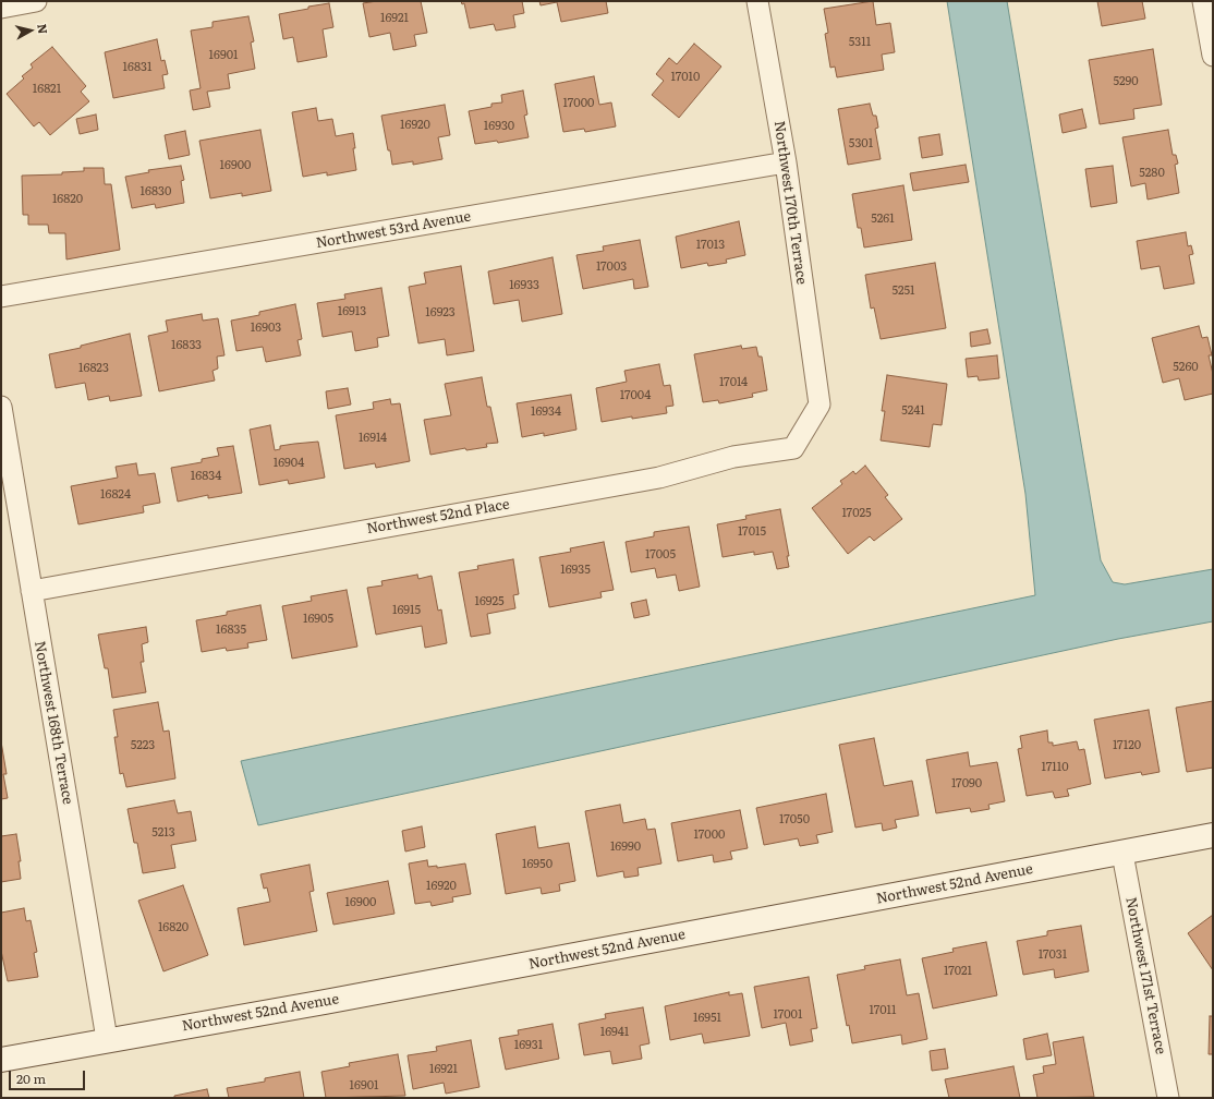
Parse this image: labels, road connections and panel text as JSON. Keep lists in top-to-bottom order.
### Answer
{
  "streets": {
    "street": [
      "Northwest 170th Terrace",
      "Northwest 53rd Avenue",
      "Northwest 52nd Place",
      "Northwest 168th Terrace",
      "Northwest 52nd Avenue",
      "Northwest 171st Terrace"
    ]
  },
  "crossings": [
    ["Northwest 170th Terrace", "Northwest 53rd Avenue"],
    ["Northwest 170th Terrace", "Northwest 52nd Place"],
    ["Northwest 52nd Place", "Northwest 168th Terrace"],
    ["Northwest 168th Terrace", "Northwest 52nd Avenue"],
    ["Northwest 52nd Avenue", "Northwest 171st Terrace"]
  ],
  "house_numbers": [
    "16921",
    "5311",
    "16901",
    "16831",
    "17010",
    "5290",
    "16821",
    "17000",
    "16920",
    "16930",
    "5301",
    "16900",
    "5280",
    "16830",
    "16820",
    "5261",
    "17013",
    "17003",
    "16933",
    "5251",
    "16913",
    "16923",
    "16903",
    "16833",
    "5260",
    "16823",
    "17014",
    "17004",
    "5241",
    "16934",
    "16914",
    "16904",
    "16834",
    "16824",
    "17025",
    "17015",
    "17005",
    "16935",
    "16925",
    "16915",
    "16905",
    "16835",
    "5223",
    "17120",
    "17110",
    "17090",
    "17050",
    "5213",
    "17000",
    "16990",
    "16950",
    "16920",
    "16900",
    "16820",
    "17031",
    "17021",
    "17011",
    "17001",
    "16951",
    "16941",
    "16931",
    "16921",
    "16901"
  ],
  "scale_bar": "20 m",
  "north": "right"
}
